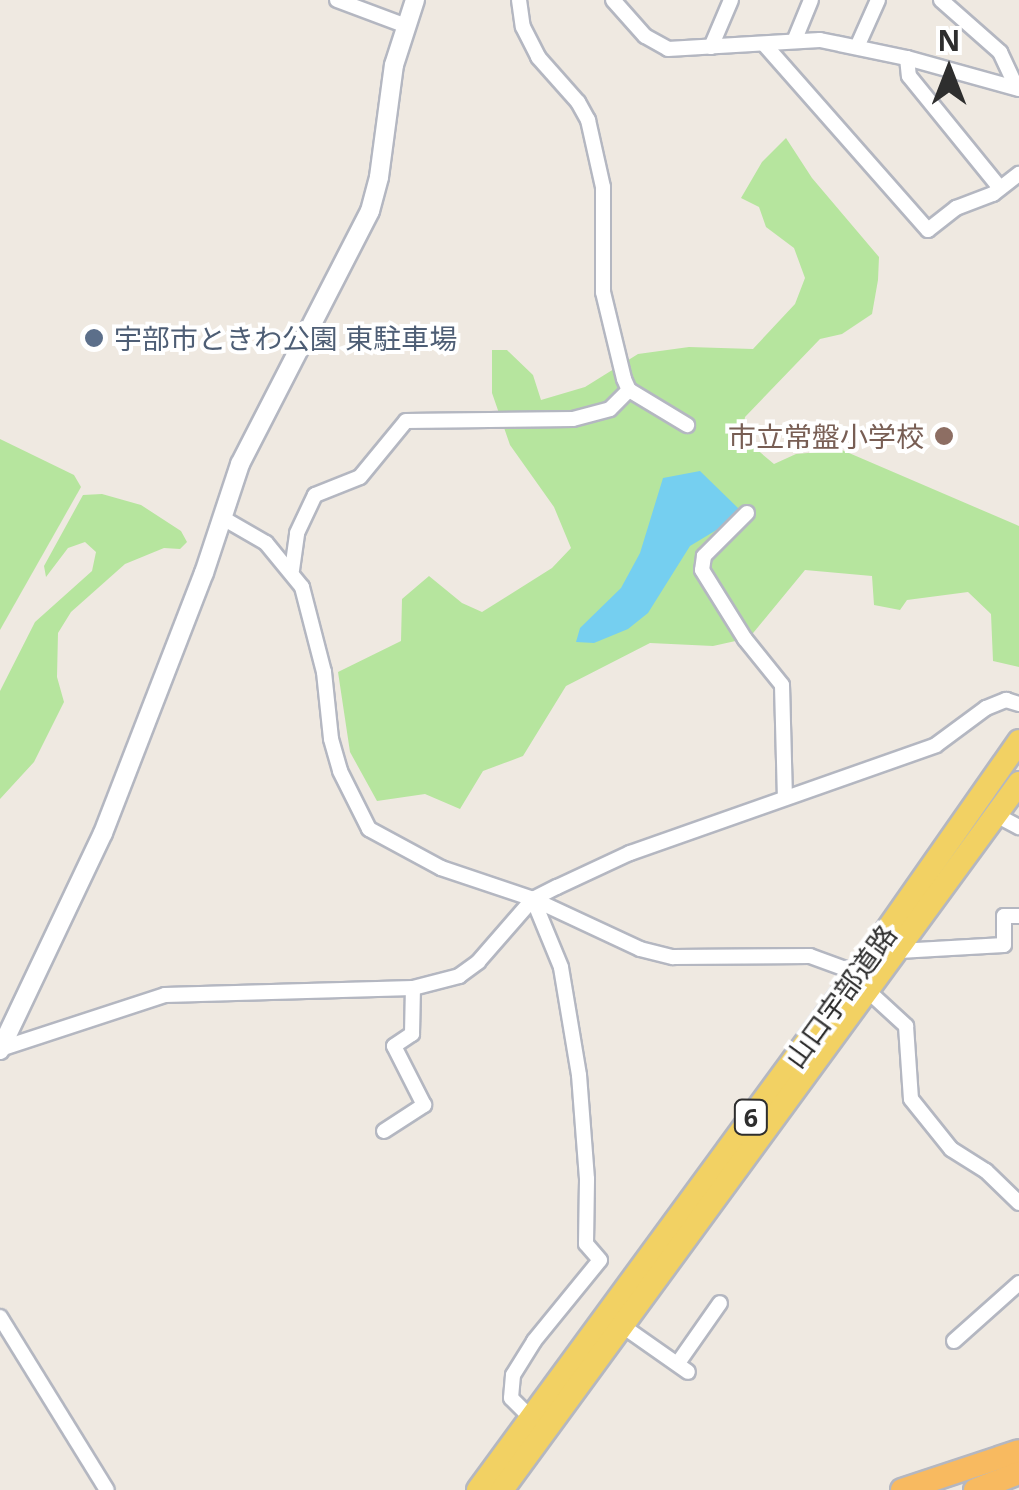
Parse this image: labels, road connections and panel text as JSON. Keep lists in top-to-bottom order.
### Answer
{
  "streets": {
    "main road": ["山口宇部道路", "6"]
  },
  "places": ["宇部市ときわ公園 東駐車場", "市立常盤小学校"],
  "north": "top"
}
